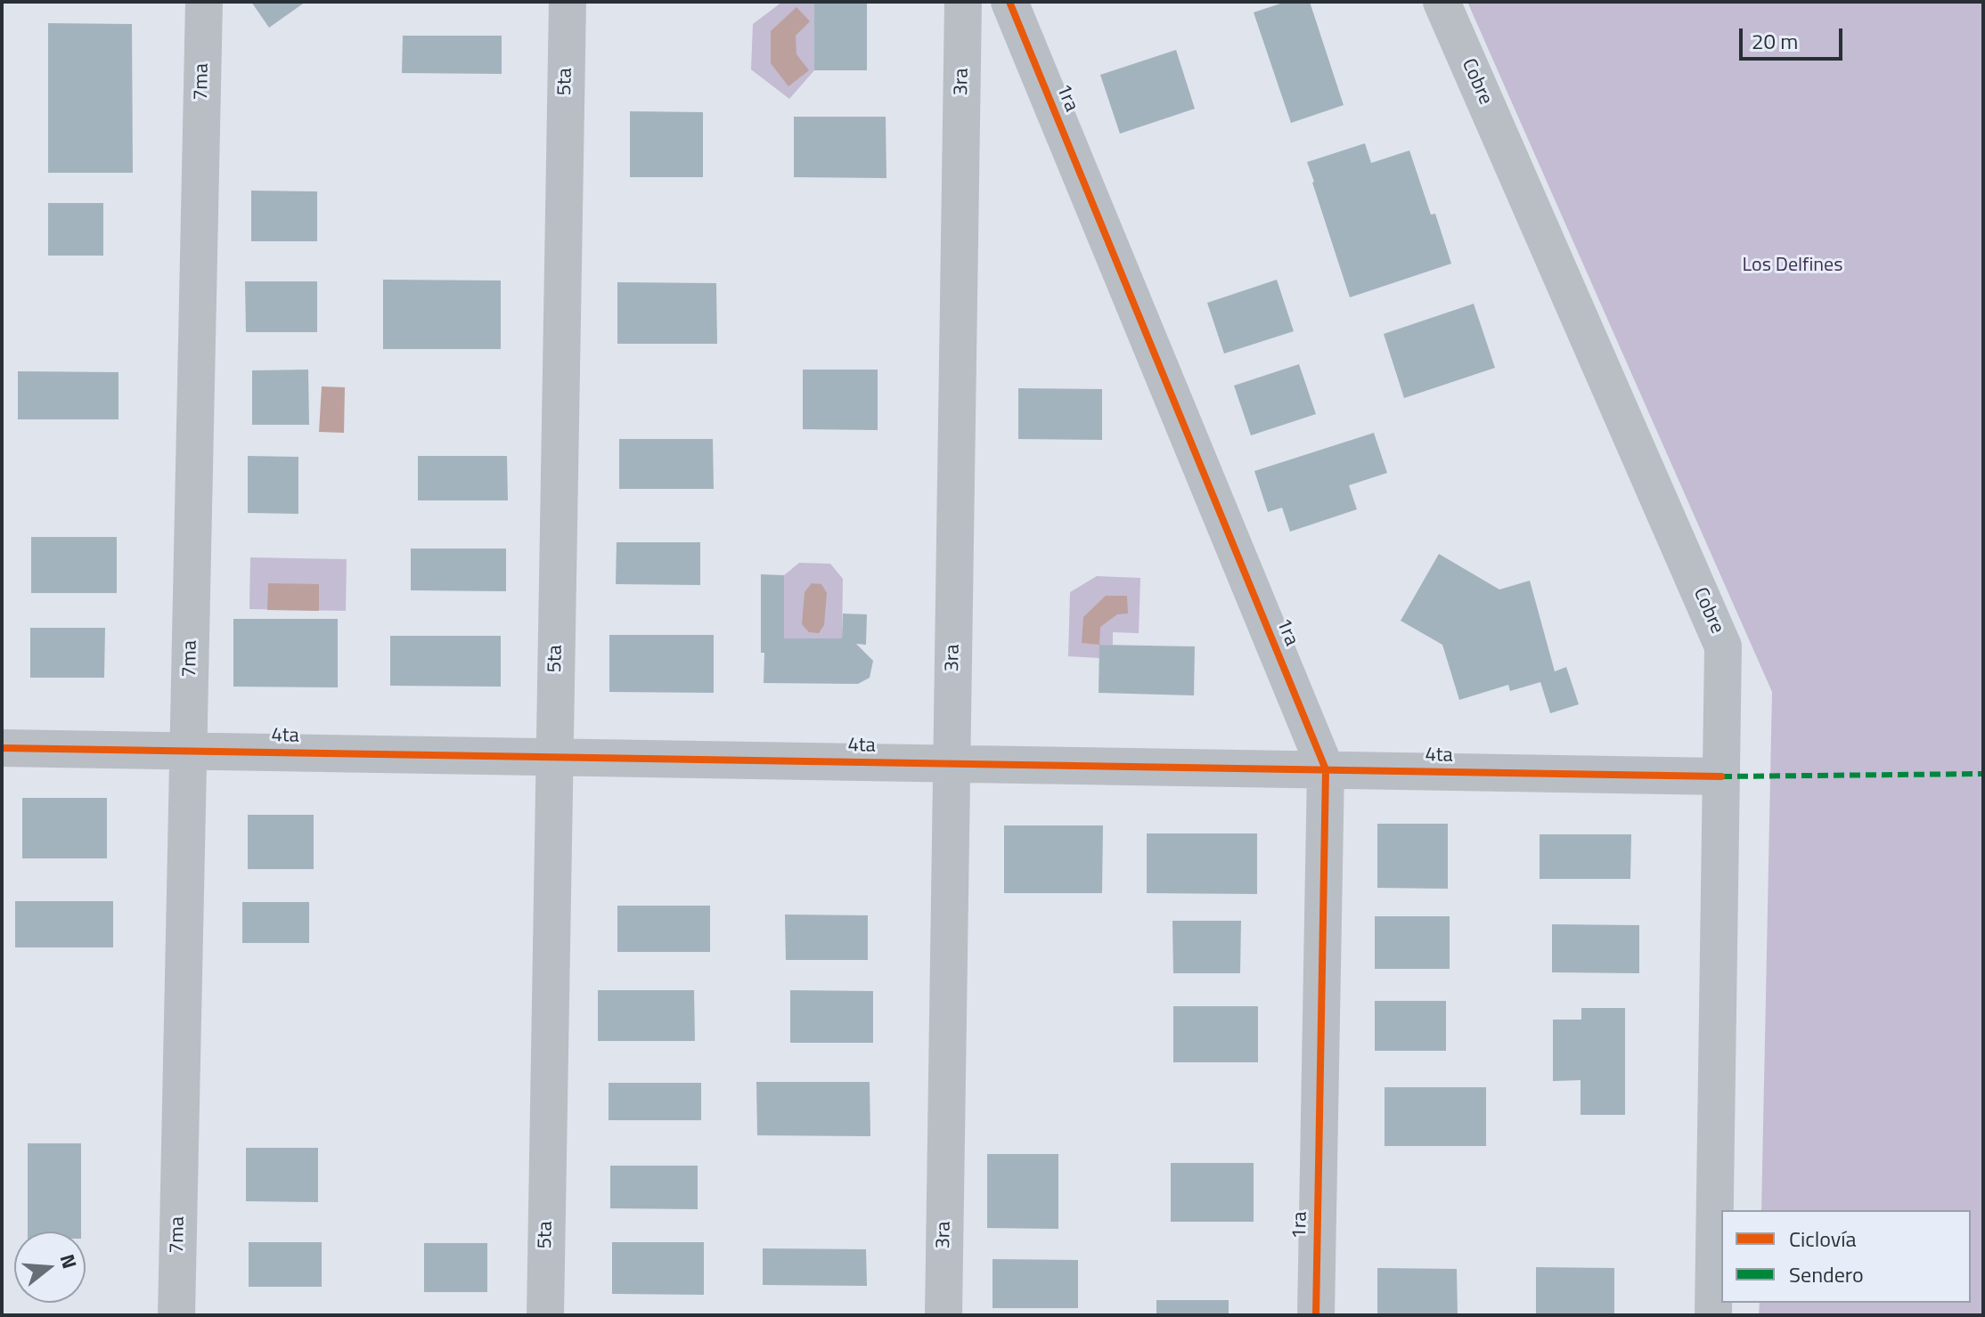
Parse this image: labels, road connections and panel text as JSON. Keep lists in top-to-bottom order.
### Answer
{
  "streets": {
    "street": [
      "7ma",
      "5ta",
      "3ra",
      "Cobre",
      "1ra",
      "4ta"
    ]
  },
  "crossings": [
    ["7ma", "4ta"],
    ["5ta", "4ta"],
    ["3ra", "4ta"],
    ["Cobre", "4ta"],
    ["1ra", "4ta"]
  ],
  "parks": ["Los Delfines"],
  "legend": ["Ciclovía", "Sendero"],
  "scale_bar": "20 m",
  "north": "right"
}
